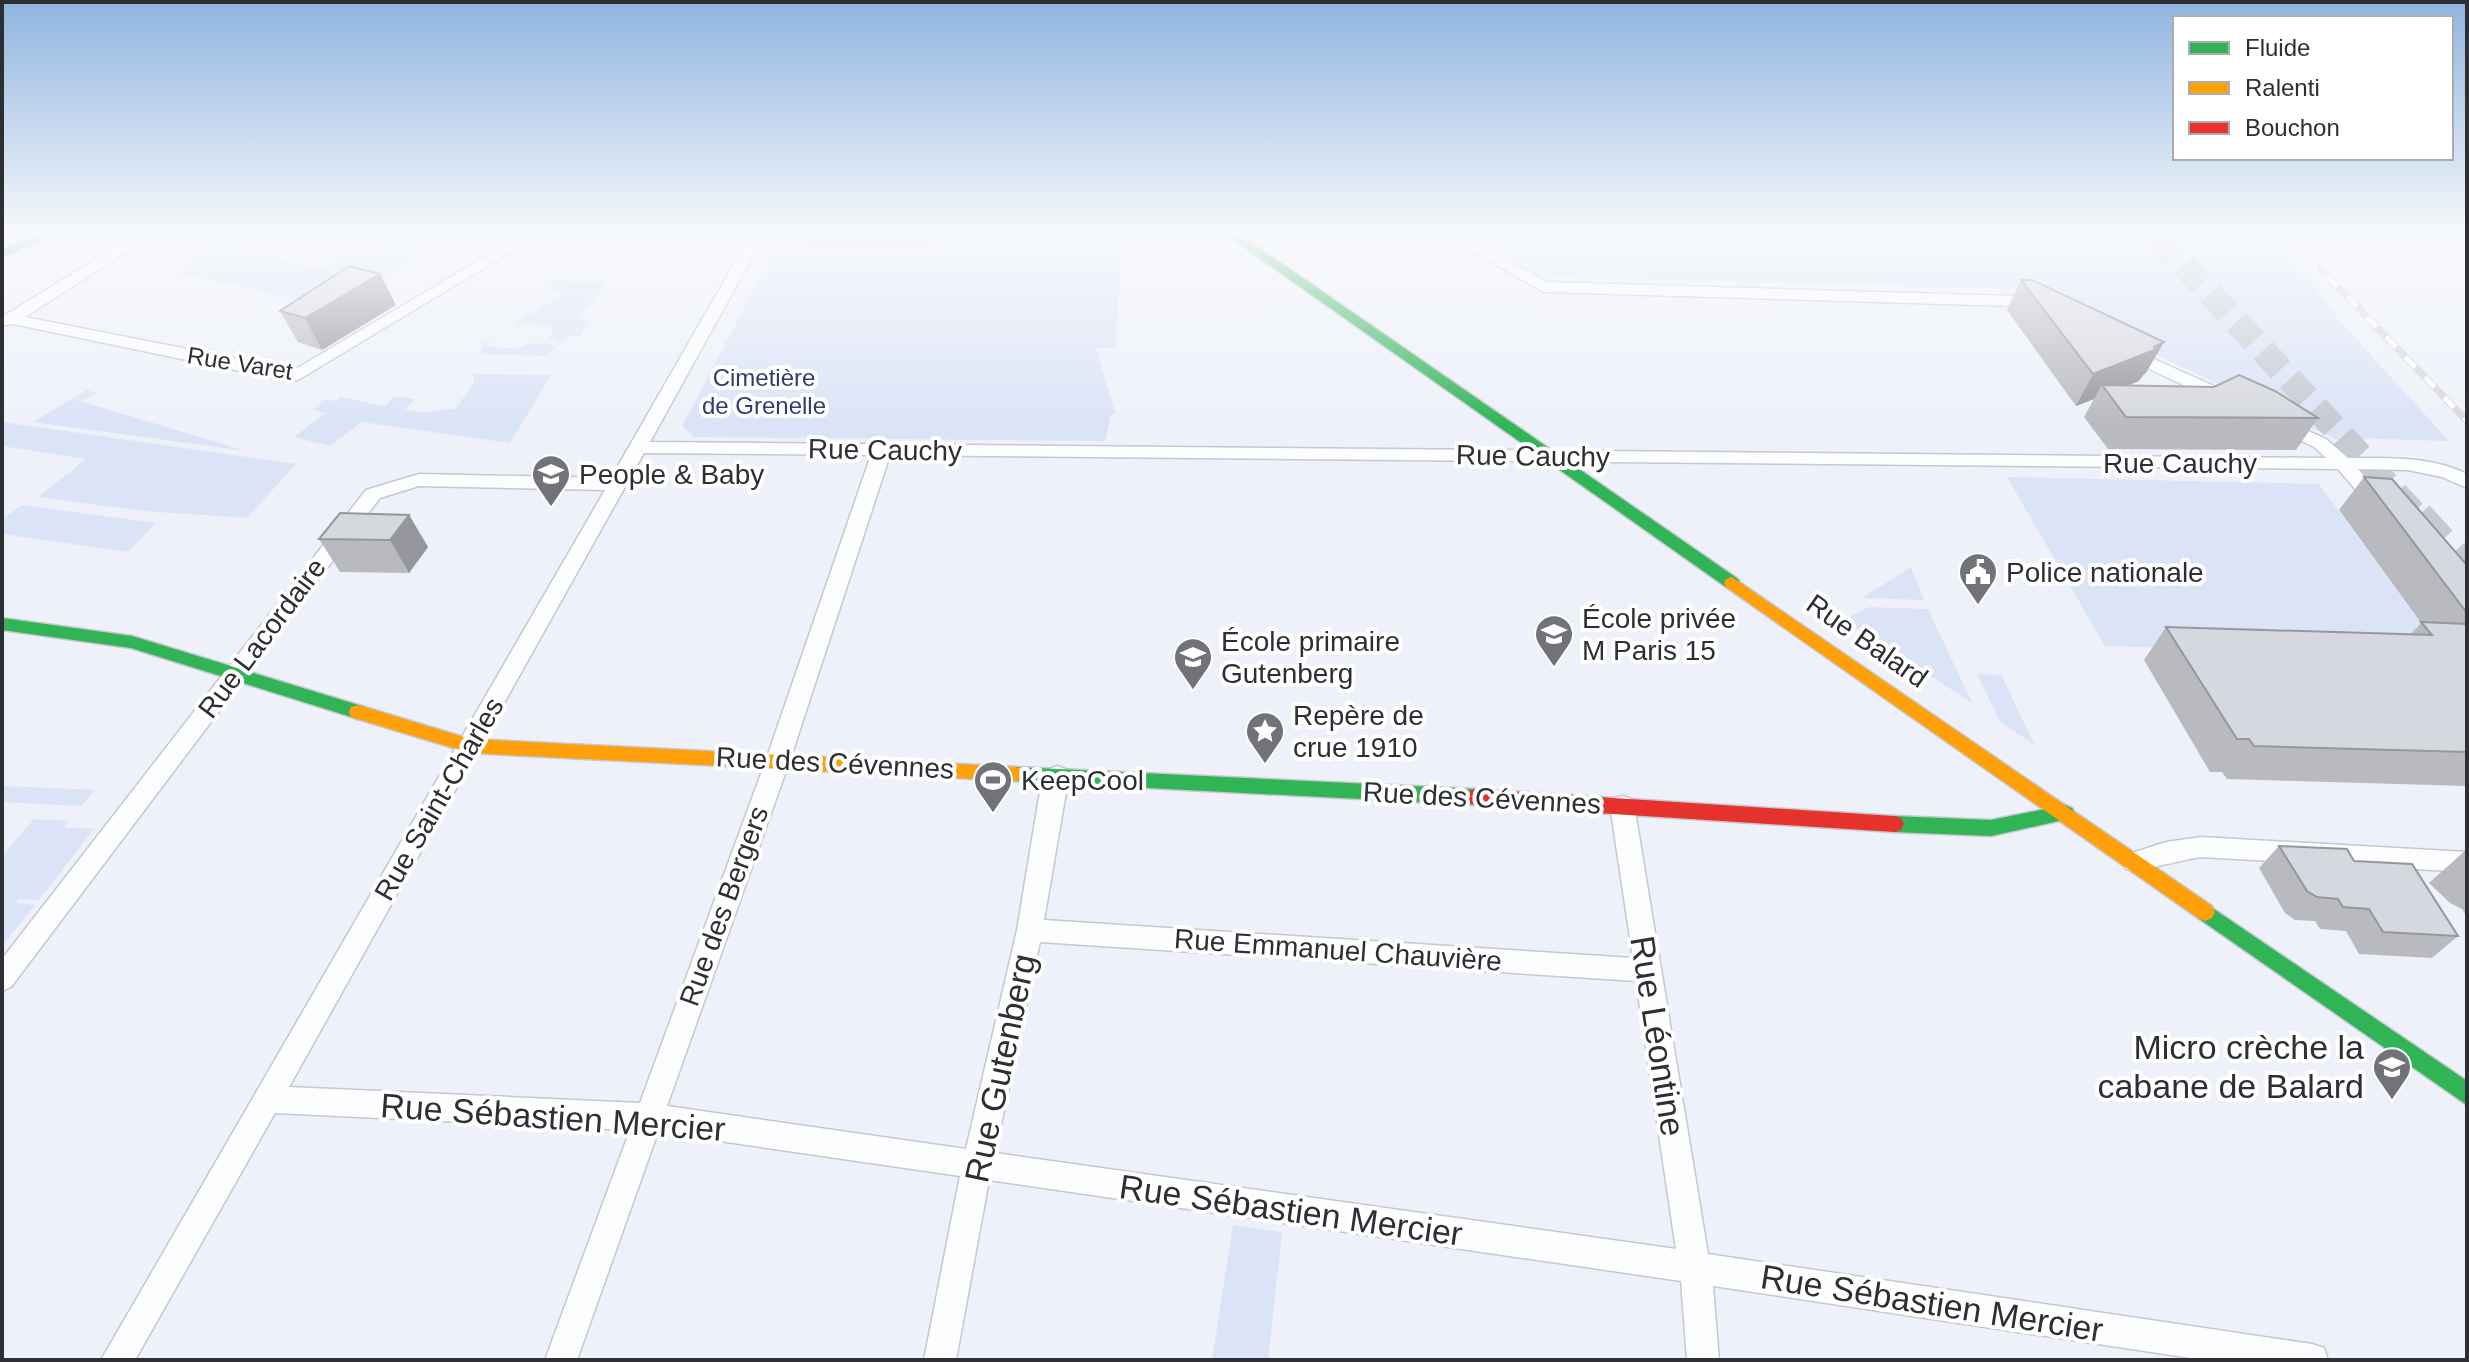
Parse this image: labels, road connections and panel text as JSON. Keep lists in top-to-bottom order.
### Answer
{
  "streets": {
    "street": [
      "Rue Varet",
      "Rue Cauchy",
      "Rue Lacordaire",
      "Rue Balard",
      "Rue des Cévennes",
      "Rue Saint-Charles",
      "Rue des Bergers",
      "Rue Emmanuel Chauvière",
      "Rue Léontine",
      "Rue Gutenberg",
      "Rue Sébastien Mercier"
    ]
  },
  "crossings": [
    ["Rue Cauchy", "Rue Balard"],
    ["Rue Cauchy", "Rue Saint-Charles"],
    ["Rue Cauchy", "Rue des Bergers"],
    ["Rue Lacordaire", "Rue des Cévennes"],
    ["Rue Lacordaire", "Rue Saint-Charles"],
    ["Rue Balard", "Rue des Cévennes"],
    ["Rue des Cévennes", "Rue Saint-Charles"],
    ["Rue des Cévennes", "Rue des Bergers"],
    ["Rue des Cévennes", "Rue Léontine"],
    ["Rue des Cévennes", "Rue Gutenberg"],
    ["Rue Saint-Charles", "Rue Sébastien Mercier"],
    ["Rue des Bergers", "Rue Sébastien Mercier"],
    ["Rue Emmanuel Chauvière", "Rue Léontine"],
    ["Rue Emmanuel Chauvière", "Rue Gutenberg"],
    ["Rue Léontine", "Rue Sébastien Mercier"],
    ["Rue Gutenberg", "Rue Sébastien Mercier"]
  ],
  "parks": ["Cimetière de Grenelle"],
  "places": {
    "school or university": [
      "People & Baby",
      "École privée M Paris 15",
      "École primaire Gutenberg",
      "Micro crèche la cabane de Balard"
    ],
    "public building": ["Police nationale"],
    "place": ["Repère de crue 1910"],
    "sports": ["KeepCool"]
  },
  "legend": ["Fluide", "Ralenti", "Bouchon"]
}
